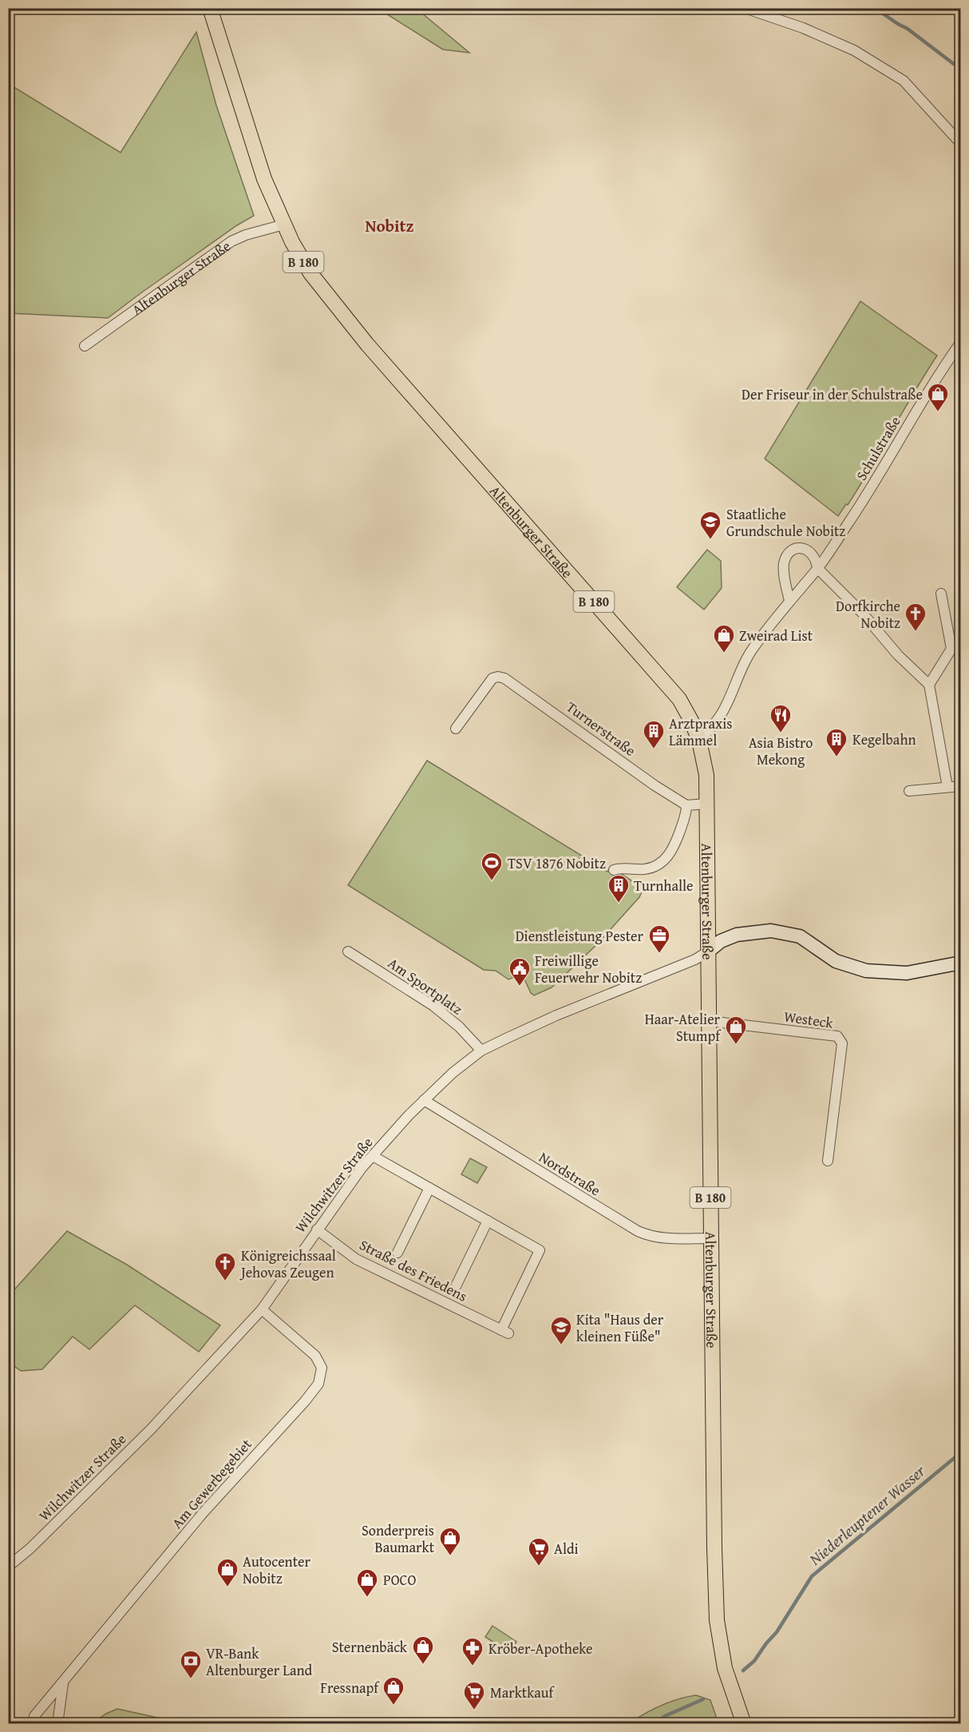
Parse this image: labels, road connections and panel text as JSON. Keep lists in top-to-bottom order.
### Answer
{
  "streets": {
    "main road": ["B 180", "Altenburger Straße"],
    "street": [
      "Schulstraße",
      "Turnerstraße",
      "Am Sportplatz",
      "Westeck",
      "Nordstraße",
      "Wilchwitzer Straße",
      "Straße des Friedens",
      "Am Gewerbegebiet"
    ]
  },
  "crossings": [
    ["Altenburger Straße", "Schulstraße"],
    ["Altenburger Straße", "Westeck"],
    ["Altenburger Straße", "Nordstraße"],
    ["Altenburger Straße", "Wilchwitzer Straße"],
    ["Am Sportplatz", "Wilchwitzer Straße"],
    ["Nordstraße", "Wilchwitzer Straße"],
    ["Wilchwitzer Straße", "Straße des Friedens"],
    ["Wilchwitzer Straße", "Am Gewerbegebiet"]
  ],
  "districts": ["Nobitz"],
  "water": ["Niederleuptener Wasser"],
  "places": {
    "shop": [
      "Der Friseur in der Schulstraße",
      "Zweirad List",
      "Haar-Atelier Stumpf",
      "Sonderpreis Baumarkt",
      "Autocenter Nobitz",
      "POCO",
      "Sternenbäck",
      "Fressnapf"
    ],
    "school or university": ["Staatliche Grundschule Nobitz", "Kita \"Haus der kleinen Füße\""],
    "church": ["Dorfkirche Nobitz", "Königreichssaal Jehovas Zeugen"],
    "restaurant": ["Asia Bistro Mekong"],
    "building": ["Arztpraxis Lämmel", "Kegelbahn", "Turnhalle"],
    "sports": ["TSV 1876 Nobitz"],
    "office": ["Dienstleistung Pester"],
    "public building": ["Freiwillige Feuerwehr Nobitz"],
    "supermarket": ["Aldi", "Marktkauf"],
    "pharmacy": ["Kröber-Apotheke"],
    "bank": ["VR-Bank Altenburger Land"]
  }
}
